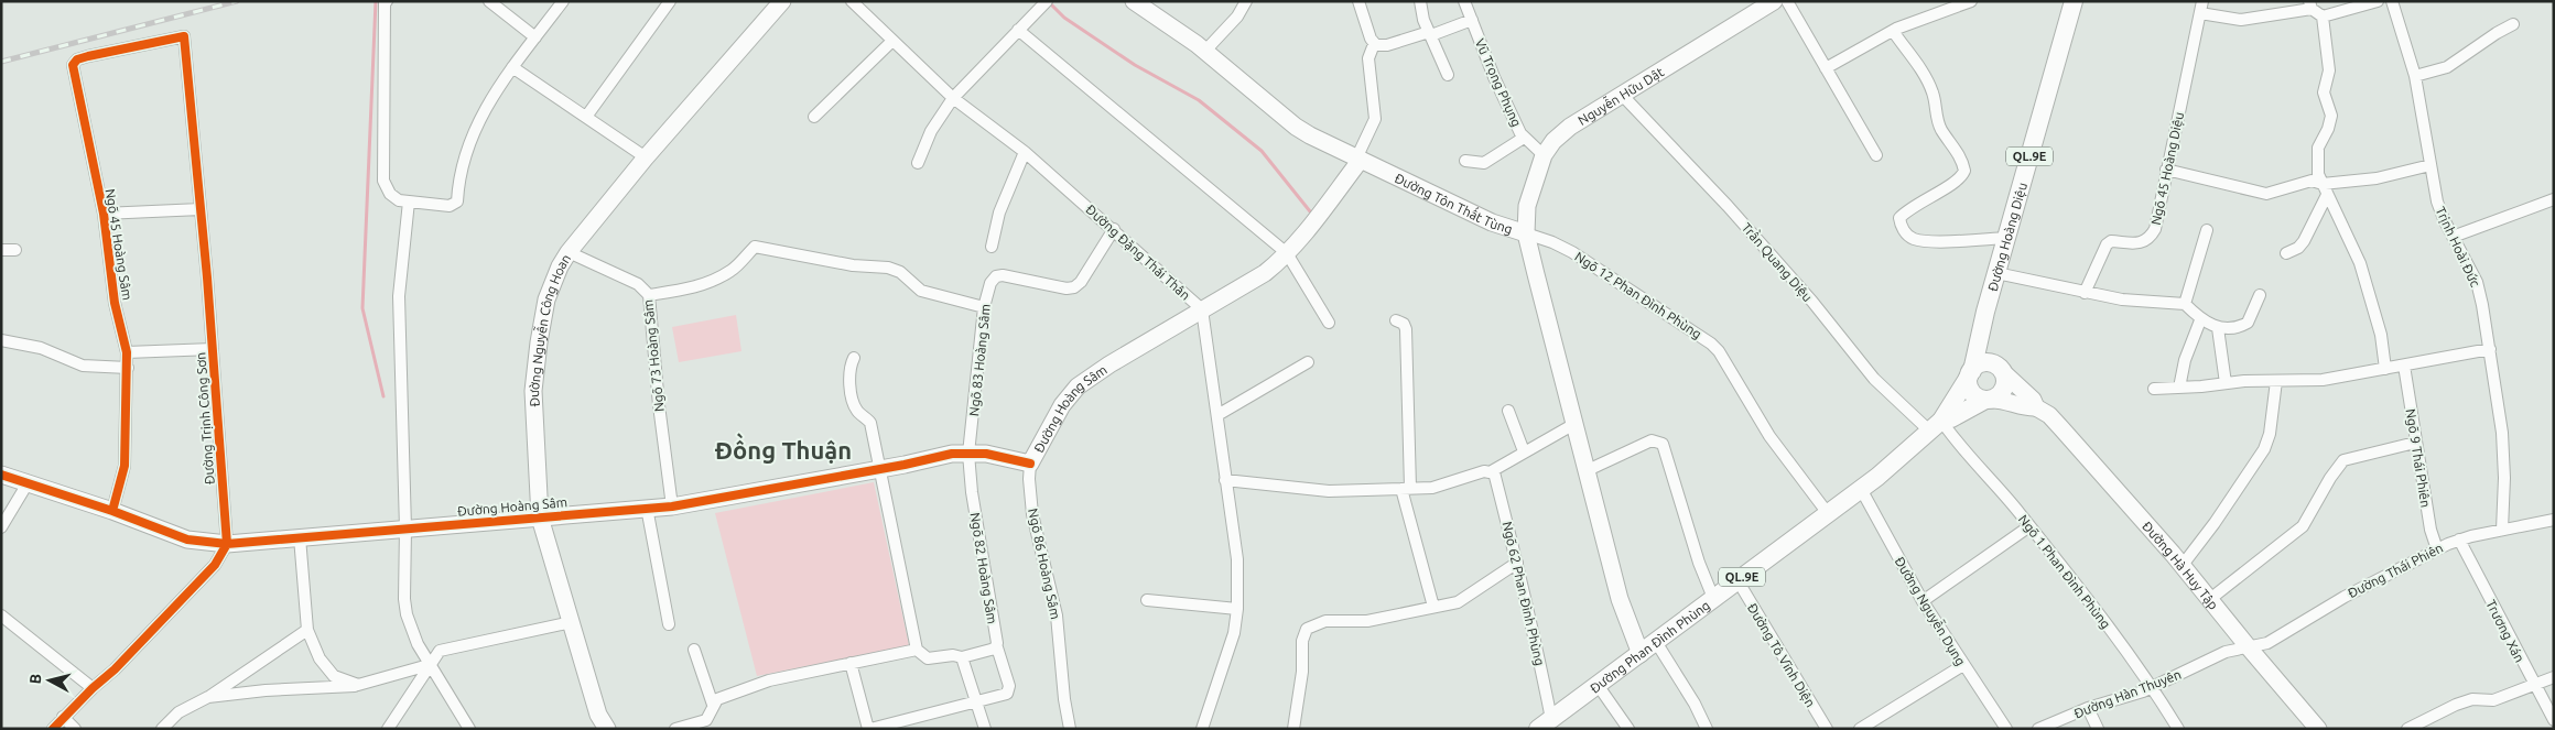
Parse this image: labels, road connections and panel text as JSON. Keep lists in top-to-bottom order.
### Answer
{
  "streets": {
    "main road": ["QL.9E", "Đường Hoàng Diệu", "Đường Phan Đình Phùng"],
    "street": [
      "Vũ Trọng Phụng",
      "Nguyễn Hữu Dật",
      "Ngõ 45 Hoàng Diệu",
      "Đường Tôn Thất Tùng",
      "Ngõ 45 Hoàng Sâm",
      "Trịnh Hoài Đức",
      "Đường Đặng Thái Thân",
      "Trần Quang Diệu",
      "Ngõ 12 Phan Đình Phùng",
      "Đường Nguyễn Công Hoan",
      "Ngõ 73 Hoàng Sâm",
      "Ngõ 83 Hoàng Sâm",
      "Đường Hoàng Sâm",
      "Đường Trịnh Công Sơn",
      "Ngõ 9 Thái Phiên",
      "Ngõ 86 Hoàng Sâm",
      "Đường Hà Huy Tập",
      "Ngõ 82 Hoàng Sâm",
      "Đường Thái Phiên",
      "Ngõ 1 Phan Đình Phùng",
      "Ngõ 62 Phan Đình Phùng",
      "Đường Nguyễn Dụng",
      "Trương Xán",
      "Đường Tô Vĩnh Diện",
      "Đường Hàn Thuyên"
    ]
  },
  "crossings": [
    ["Vũ Trọng Phụng", "Nguyễn Hữu Dật"],
    ["Nguyễn Hữu Dật", "Đường Tôn Thất Tùng"],
    ["Nguyễn Hữu Dật", "Trần Quang Diệu"],
    ["Nguyễn Hữu Dật", "Ngõ 12 Phan Đình Phùng"],
    ["Đường Tôn Thất Tùng", "Ngõ 12 Phan Đình Phùng"],
    ["Đường Tôn Thất Tùng", "Đường Hoàng Sâm"],
    ["Đường Tôn Thất Tùng", "Đường Phan Đình Phùng"],
    ["Đường Hoàng Diệu", "Đường Hà Huy Tập"],
    ["Đường Hoàng Diệu", "Đường Phan Đình Phùng"],
    ["Ngõ 45 Hoàng Sâm", "Đường Hoàng Sâm"],
    ["Ngõ 45 Hoàng Sâm", "Đường Trịnh Công Sơn"],
    ["Trịnh Hoài Đức", "Đường Thái Phiên"],
    ["Đường Đặng Thái Thân", "Ngõ 83 Hoàng Sâm"],
    ["Đường Đặng Thái Thân", "Đường Hoàng Sâm"],
    ["Trần Quang Diệu", "Ngõ 1 Phan Đình Phùng"],
    ["Trần Quang Diệu", "Đường Phan Đình Phùng"],
    ["Ngõ 12 Phan Đình Phùng", "Đường Phan Đình Phùng"],
    ["Đường Nguyễn Công Hoan", "Ngõ 73 Hoàng Sâm"],
    ["Đường Nguyễn Công Hoan", "Đường Hoàng Sâm"],
    ["Ngõ 73 Hoàng Sâm", "Đường Hoàng Sâm"],
    ["Ngõ 83 Hoàng Sâm", "Đường Hoàng Sâm"],
    ["Ngõ 83 Hoàng Sâm", "Ngõ 82 Hoàng Sâm"],
    ["Đường Hoàng Sâm", "Đường Trịnh Công Sơn"],
    ["Đường Hoàng Sâm", "Ngõ 86 Hoàng Sâm"],
    ["Đường Hoàng Sâm", "Ngõ 82 Hoàng Sâm"],
    ["Ngõ 9 Thái Phiên", "Đường Thái Phiên"],
    ["Đường Hà Huy Tập", "Đường Thái Phiên"],
    ["Đường Hà Huy Tập", "Đường Phan Đình Phùng"],
    ["Đường Hà Huy Tập", "Đường Hàn Thuyên"],
    ["Đường Thái Phiên", "Trương Xán"],
    ["Đường Thái Phiên", "Đường Hàn Thuyên"],
    ["Ngõ 1 Phan Đình Phùng", "Đường Phan Đình Phùng"],
    ["Ngõ 1 Phan Đình Phùng", "Đường Hàn Thuyên"],
    ["Ngõ 62 Phan Đình Phùng", "Đường Phan Đình Phùng"],
    ["Đường Nguyễn Dụng", "Đường Phan Đình Phùng"],
    ["Đường Phan Đình Phùng", "Đường Tô Vĩnh Diện"]
  ],
  "districts": ["Đồng Thuận"],
  "north": "left"
}
